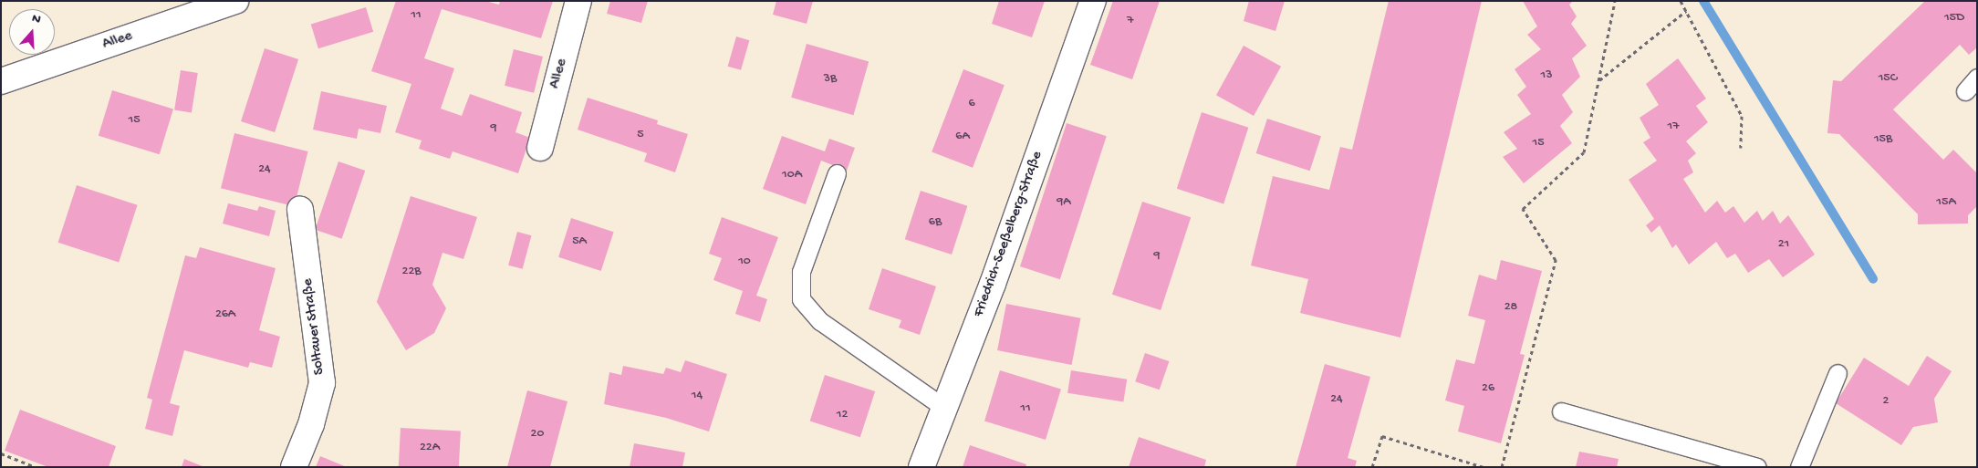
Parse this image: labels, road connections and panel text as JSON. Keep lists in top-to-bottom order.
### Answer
{
  "streets": {
    "street": ["Allee", "Friedrich-Seeßelberg-Straße", "Soltauer Straße"]
  },
  "house_numbers": [
    "11",
    "15D",
    "7",
    "13",
    "15C",
    "3B",
    "6",
    "15",
    "17",
    "9",
    "5",
    "6A",
    "15B",
    "15",
    "24",
    "10A",
    "9A",
    "15A",
    "6B",
    "5A",
    "21",
    "9",
    "10",
    "22B",
    "28",
    "26A",
    "26",
    "14",
    "24",
    "2",
    "11",
    "12",
    "20",
    "22A"
  ],
  "north": "top"
}
